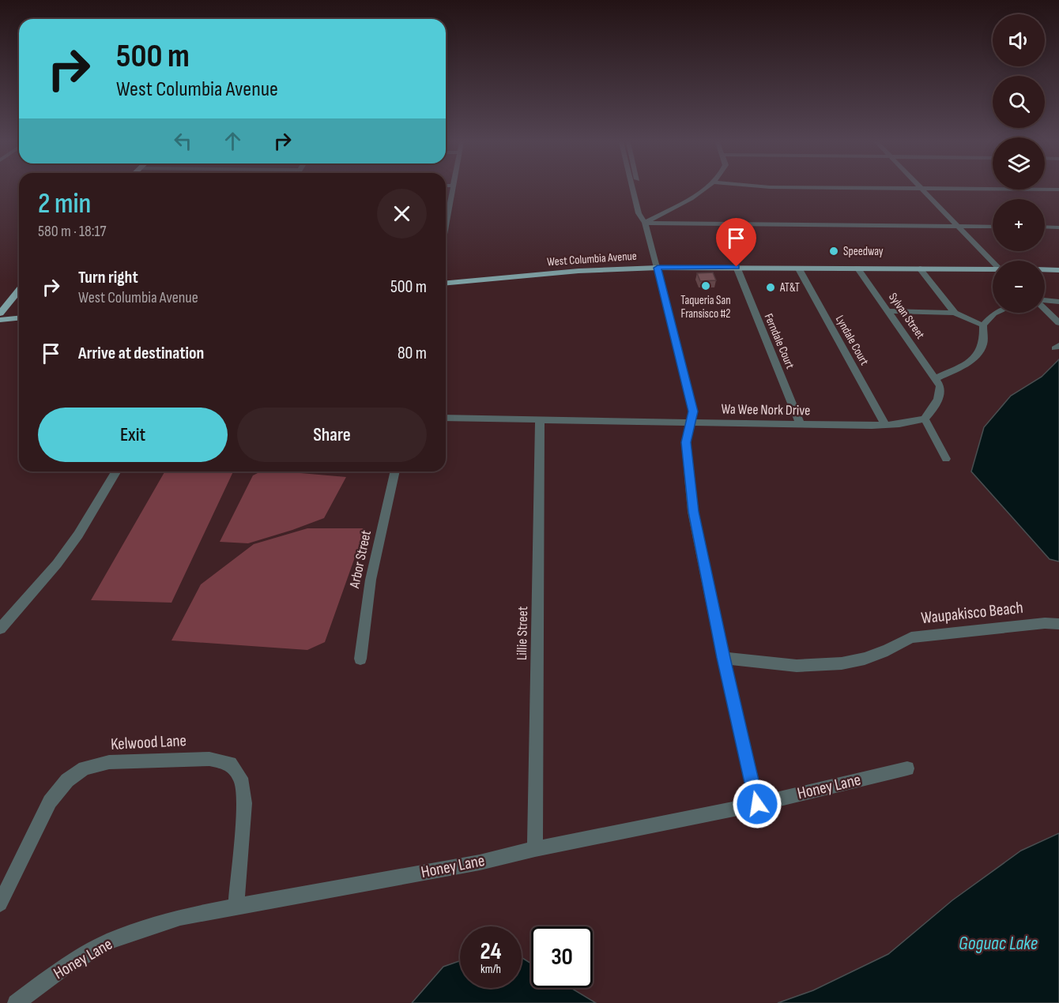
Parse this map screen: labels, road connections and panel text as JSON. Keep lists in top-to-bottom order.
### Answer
{
  "streets": {
    "main road": ["West Columbia Avenue"],
    "street": [
      "Sylvan Street",
      "Lyndale Court",
      "Ferndale Court",
      "Wa Wee Nork Drive",
      "Arbor Street",
      "Waupakisco Beach",
      "Lillie Street",
      "Kelwood Lane",
      "Honey Lane"
    ]
  },
  "crossings": [
    ["West Columbia Avenue", "Sylvan Street"],
    ["West Columbia Avenue", "Lyndale Court"],
    ["West Columbia Avenue", "Ferndale Court"],
    ["Lyndale Court", "Wa Wee Nork Drive"],
    ["Ferndale Court", "Wa Wee Nork Drive"],
    ["Wa Wee Nork Drive", "Lillie Street"],
    ["Lillie Street", "Honey Lane"],
    ["Kelwood Lane", "Honey Lane"]
  ],
  "water": ["Goguac Lake"],
  "places": ["Speedway", "Taqueria San Fransisco #2", "AT&T"],
  "page": {
    "map_buttons": ["+", "−"],
    "turn": ["500 m", "West Columbia Avenue"],
    "heading": ["2 min", "580 m · 18:17"],
    "list": [
      {
        "name": "Turn right",
        "note": "West Columbia Avenue",
        "value": "500 m"
      },
      {
        "name": "Arrive at destination",
        "value": "80 m"
      }
    ],
    "buttons": ["Exit", "Share"],
    "speed": "24 km/h",
    "limit": "30"
  }
}
